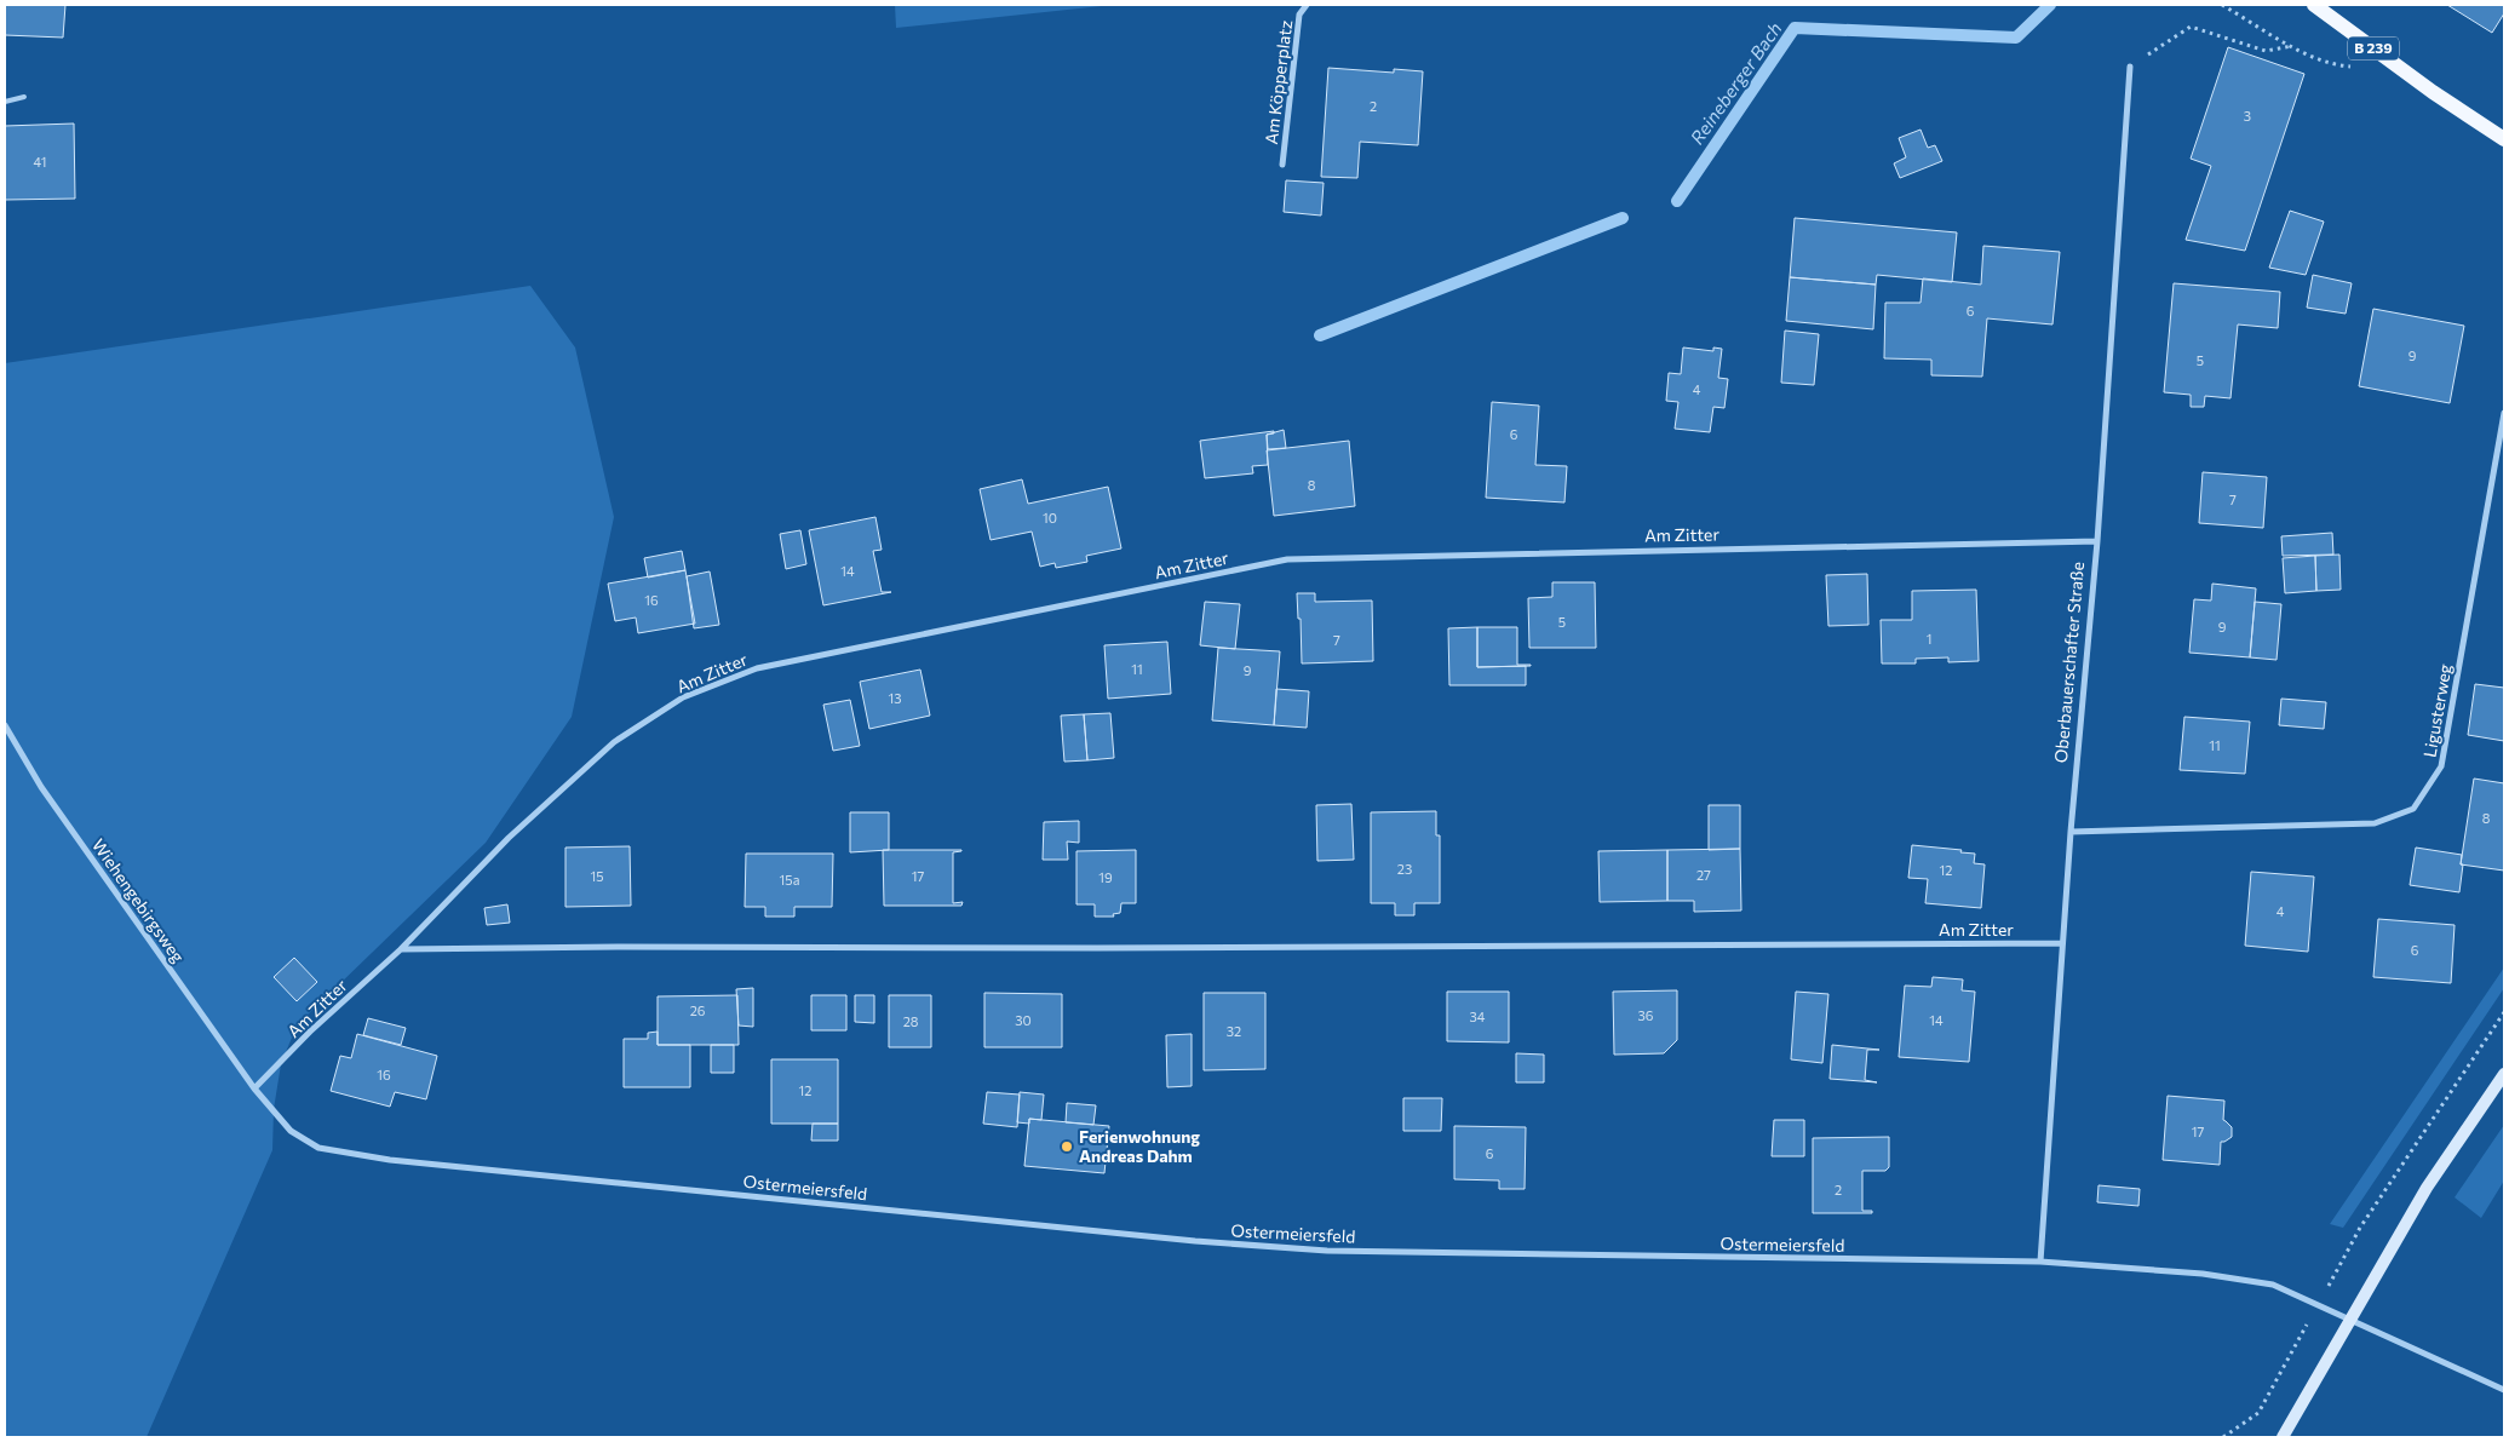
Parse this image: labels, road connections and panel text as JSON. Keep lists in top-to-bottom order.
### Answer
{
  "streets": {
    "main road": ["B 239"],
    "street": [
      "Am Köpperplatz",
      "Am Zitter",
      "Oberbauerschafter Straße",
      "Ligusterweg",
      "Wiehengebirgsweg",
      "Ostermeiersfeld"
    ]
  },
  "crossings": [
    ["Am Zitter", "Oberbauerschafter Straße"],
    ["Am Zitter", "Wiehengebirgsweg"],
    ["Am Zitter", "Ostermeiersfeld"],
    ["Oberbauerschafter Straße", "Ligusterweg"],
    ["Oberbauerschafter Straße", "Ostermeiersfeld"],
    ["Wiehengebirgsweg", "Ostermeiersfeld"]
  ],
  "water": ["Reineberger Bach"],
  "places": ["Ferienwohnung Andreas Dahm"],
  "house_numbers": [
    "2",
    "3",
    "41",
    "6",
    "9",
    "5",
    "4",
    "6",
    "8",
    "7",
    "10",
    "14",
    "16",
    "5",
    "9",
    "1",
    "7",
    "11",
    "9",
    "13",
    "11",
    "8",
    "23",
    "12",
    "27",
    "15",
    "17",
    "19",
    "15a",
    "4",
    "6",
    "26",
    "36",
    "34",
    "30",
    "14",
    "28",
    "32",
    "16",
    "12",
    "17",
    "6",
    "2"
  ]
}
